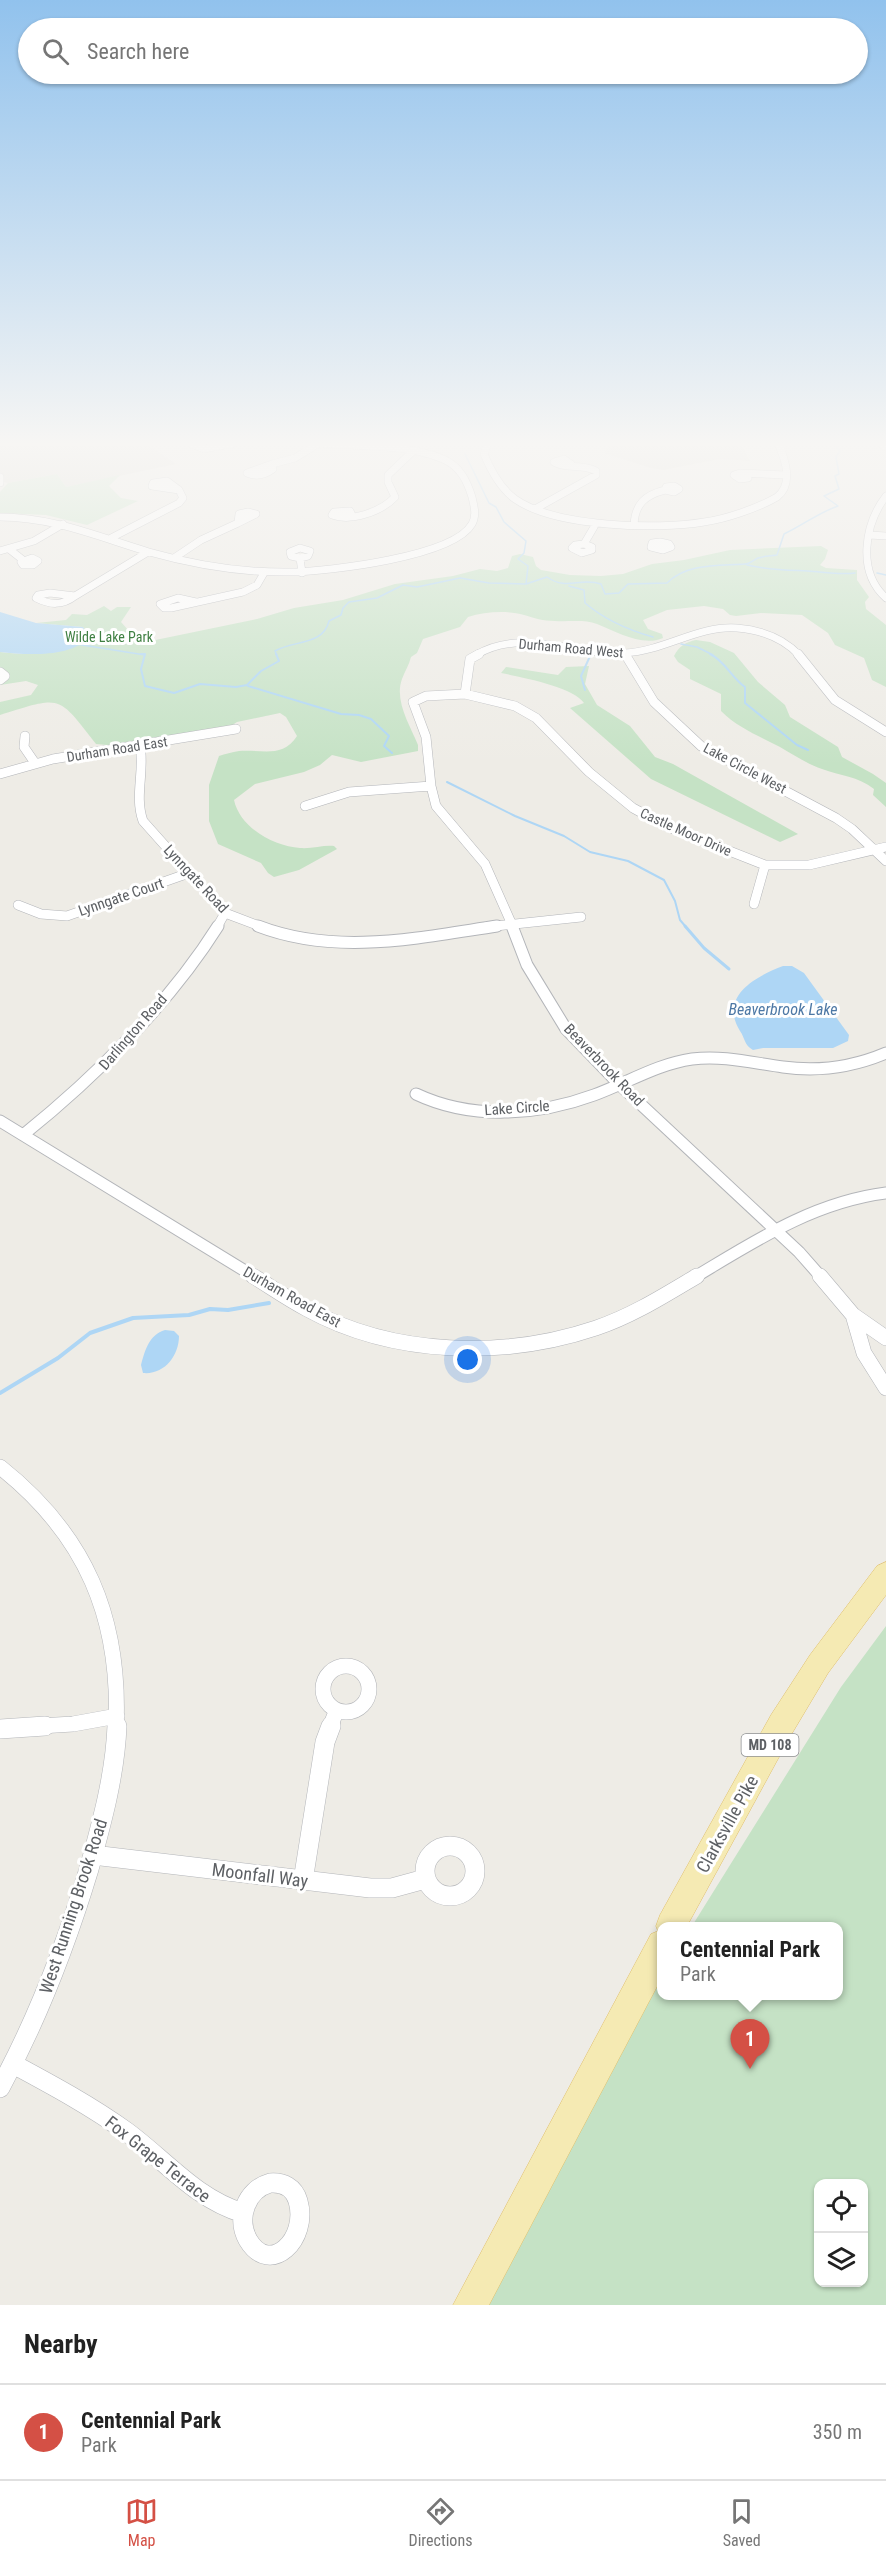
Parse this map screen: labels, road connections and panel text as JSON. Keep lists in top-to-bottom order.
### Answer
{
  "streets": {
    "main road": ["MD 108", "Clarksville Pike"],
    "street": [
      "Durham Road West",
      "Durham Road East",
      "Lake Circle West",
      "Castle Moor Drive",
      "Lynngate Road",
      "Lynngate Court",
      "Darlington Road",
      "Beaverbrook Road",
      "Lake Circle",
      "Moonfall Way",
      "West Running Brook Road",
      "Fox Grape Terrace"
    ]
  },
  "crossings": [
    ["Durham Road West", "Lake Circle West"],
    ["Durham Road West", "Castle Moor Drive"],
    ["Durham Road East", "Lynngate Road"],
    ["Durham Road East", "Darlington Road"],
    ["Durham Road East", "Beaverbrook Road"],
    ["Lake Circle West", "Castle Moor Drive"],
    ["Castle Moor Drive", "Beaverbrook Road"],
    ["Lynngate Road", "Lynngate Court"],
    ["Lynngate Road", "Darlington Road"],
    ["Lynngate Road", "Beaverbrook Road"],
    ["Beaverbrook Road", "Lake Circle"],
    ["Moonfall Way", "West Running Brook Road"],
    ["West Running Brook Road", "Fox Grape Terrace"]
  ],
  "water": ["Beaverbrook Lake"],
  "parks": ["Wilde Lake Park"],
  "page": {
    "search": "Search here",
    "popup": ["Centennial Park", "Park"],
    "pins": "1",
    "heading": "Nearby",
    "list": [
      {
        "mark": "1",
        "name": "Centennial Park",
        "note": "Park",
        "value": "350 m"
      }
    ],
    "nav": ["Map", "Directions", "Saved"]
  }
}
